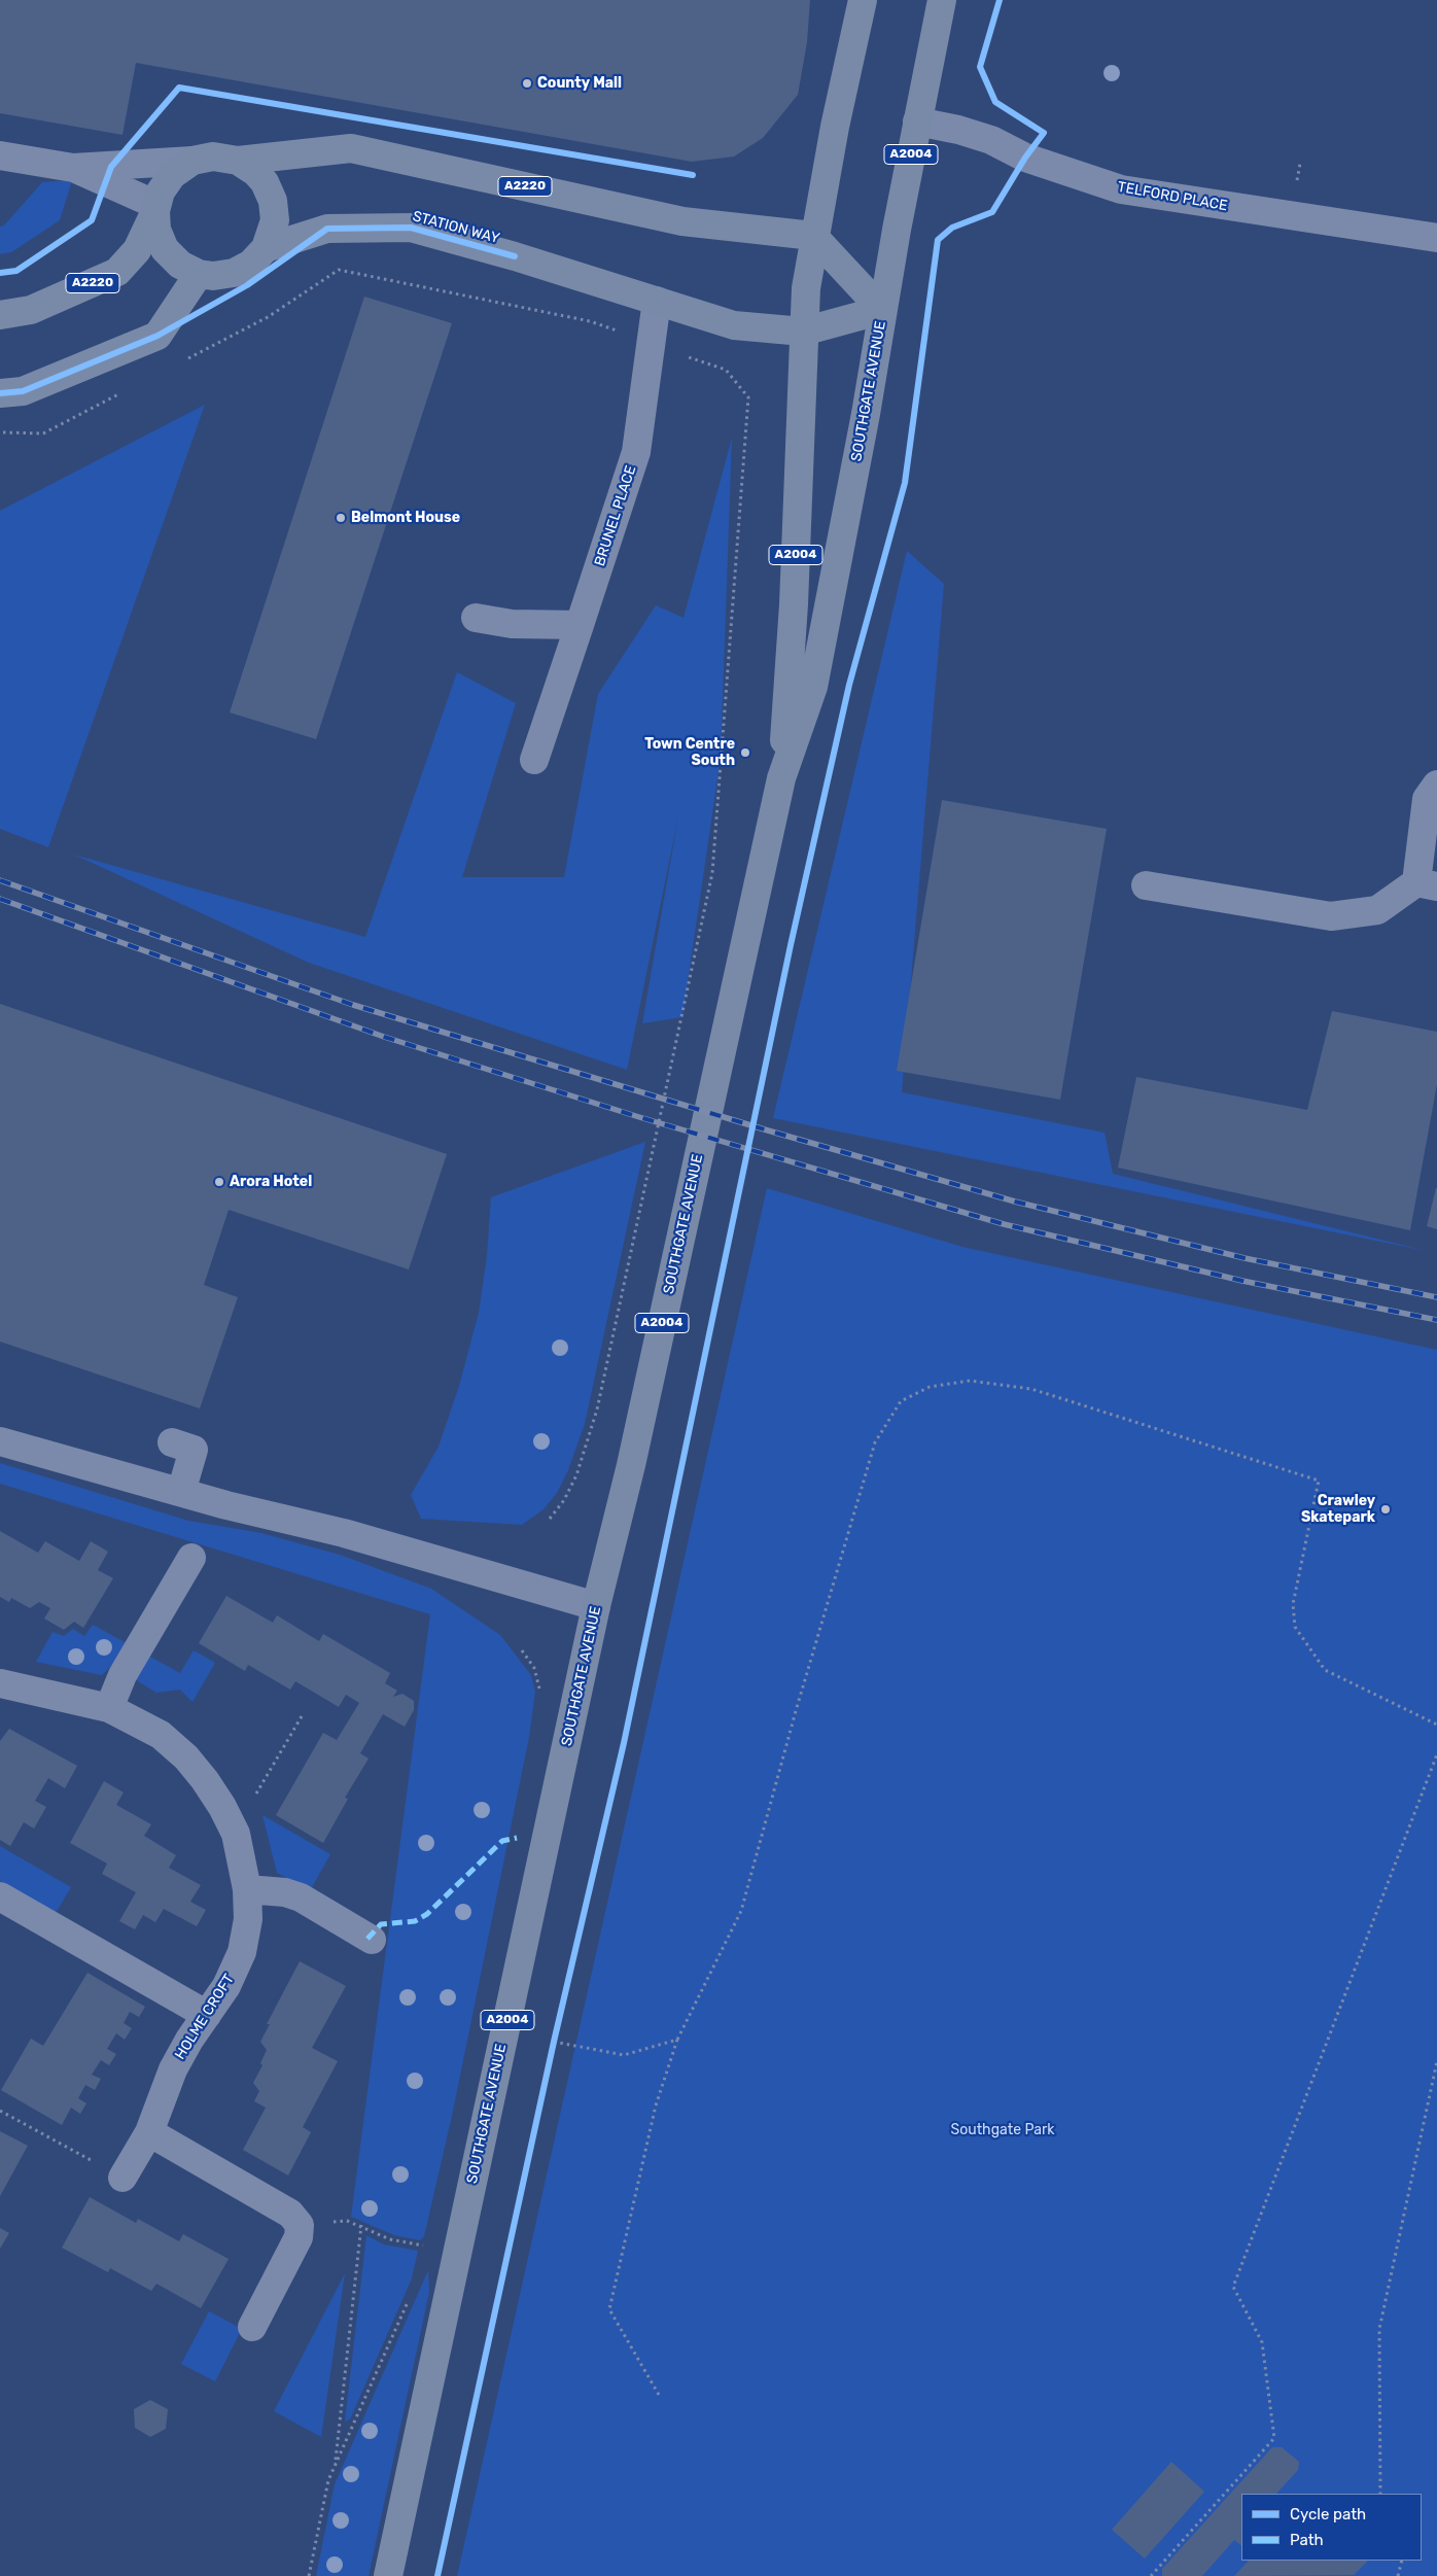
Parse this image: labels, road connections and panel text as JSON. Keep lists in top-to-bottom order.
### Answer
{
  "streets": {
    "main road": [
      "A2004",
      "A2220",
      "STATION WAY",
      "SOUTHGATE AVENUE"
    ],
    "street": ["TELFORD PLACE", "BRUNEL PLACE", "HOLME CROFT"]
  },
  "crossings": [
    ["TELFORD PLACE", "SOUTHGATE AVENUE"],
    ["STATION WAY", "SOUTHGATE AVENUE"],
    ["STATION WAY", "BRUNEL PLACE"]
  ],
  "parks": ["Southgate Park"],
  "places": [
    "County Mall",
    "Belmont House",
    "Town Centre South",
    "Arora Hotel",
    "Crawley Skatepark"
  ],
  "legend": ["Cycle path", "Path"]
}
